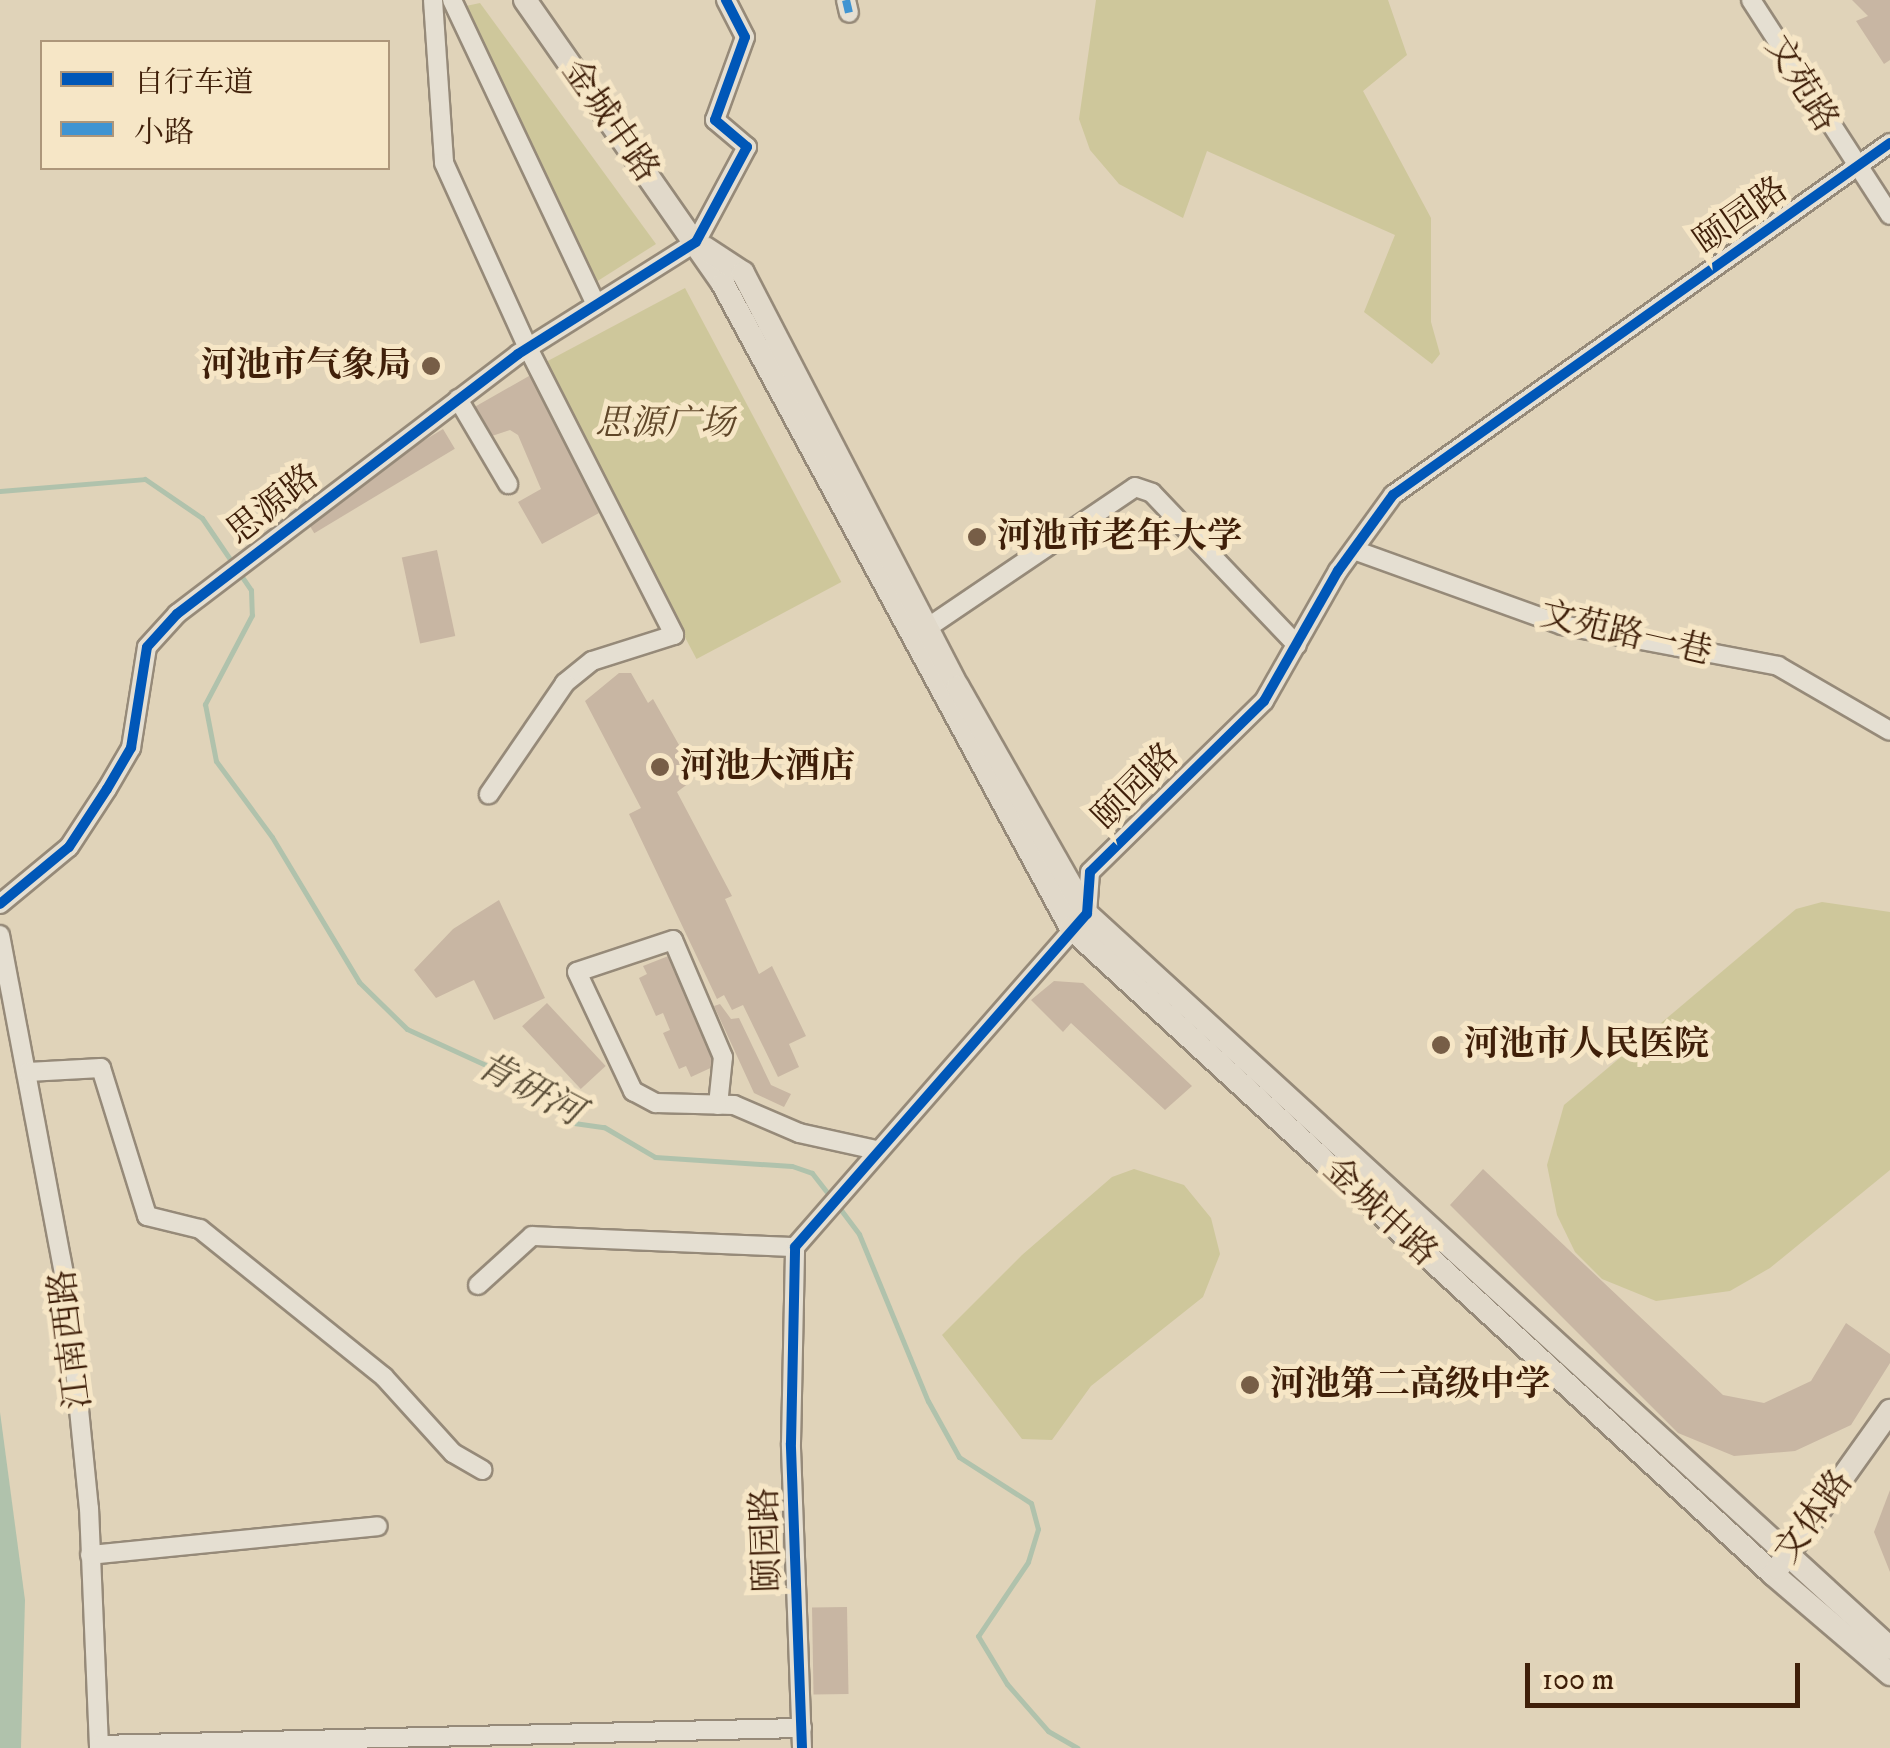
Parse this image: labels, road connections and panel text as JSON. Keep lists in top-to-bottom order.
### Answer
{
  "streets": {
    "main road": ["金城中路", "文体路"],
    "street": [
      "文苑路",
      "颐园路",
      "思源路",
      "文苑路一巷",
      "江南西路"
    ]
  },
  "crossings": [
    ["文苑路", "颐园路"],
    ["金城中路", "颐园路"],
    ["金城中路", "思源路"],
    ["金城中路", "文体路"],
    ["颐园路", "文苑路一巷"]
  ],
  "water": ["肯研河"],
  "parks": ["思源广场"],
  "places": [
    "河池市气象局",
    "河池市老年大学",
    "河池大酒店",
    "河池市人民医院",
    "河池第二高级中学"
  ],
  "legend": ["自行车道", "小路"],
  "scale_bar": "100 m"
}
